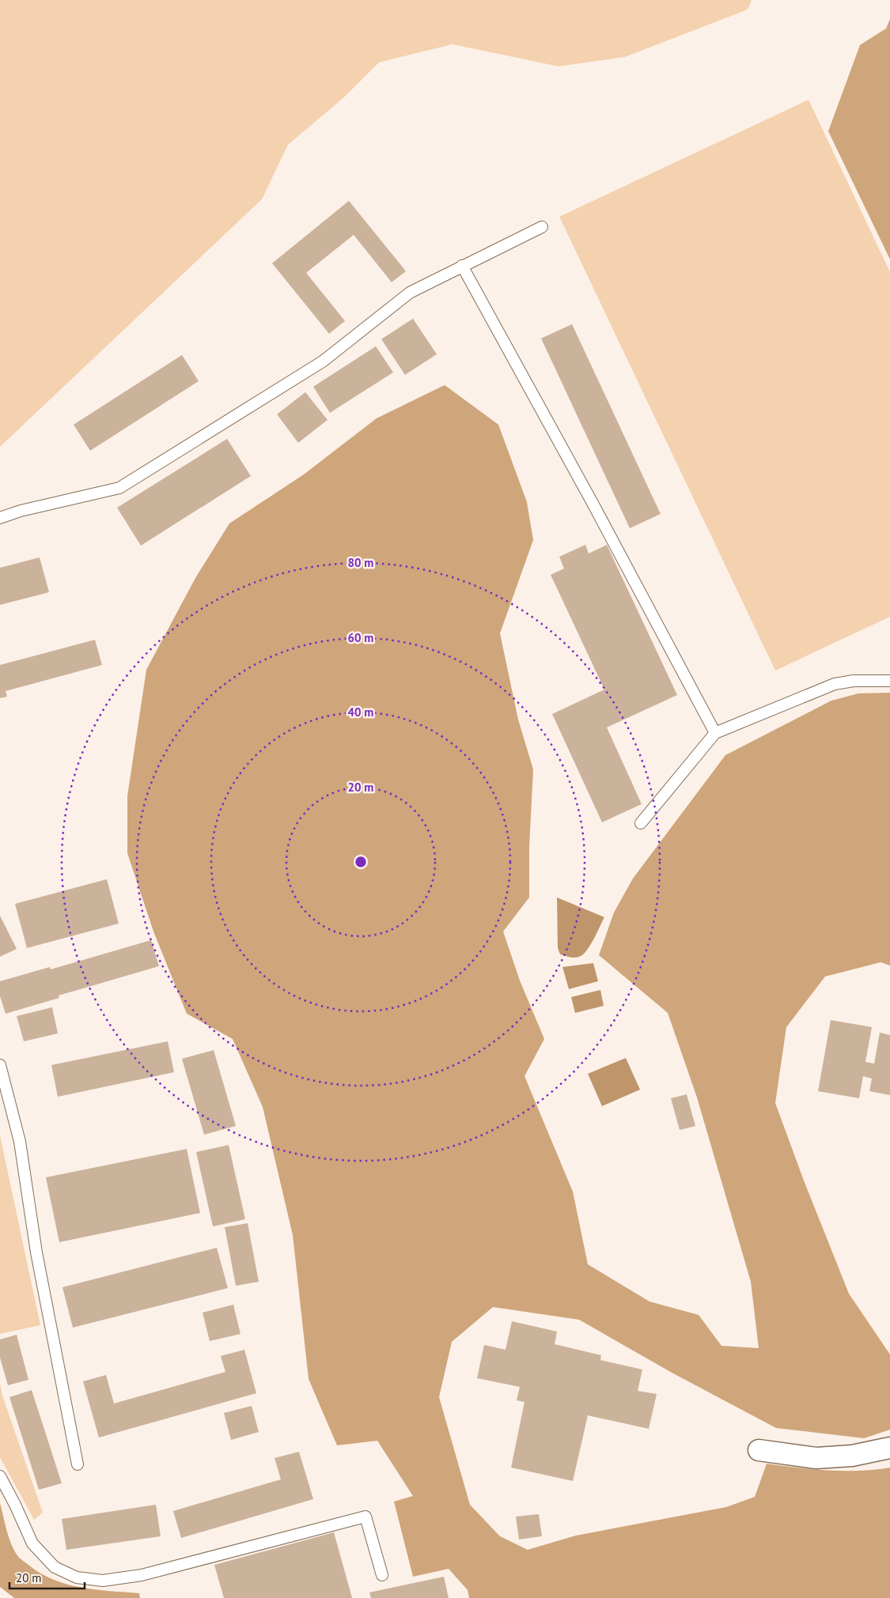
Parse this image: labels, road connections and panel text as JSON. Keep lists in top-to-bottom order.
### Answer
{
  "scale_bar": "20 m",
  "rings": [
    "80 m",
    "60 m",
    "40 m",
    "20 m"
  ]
}
